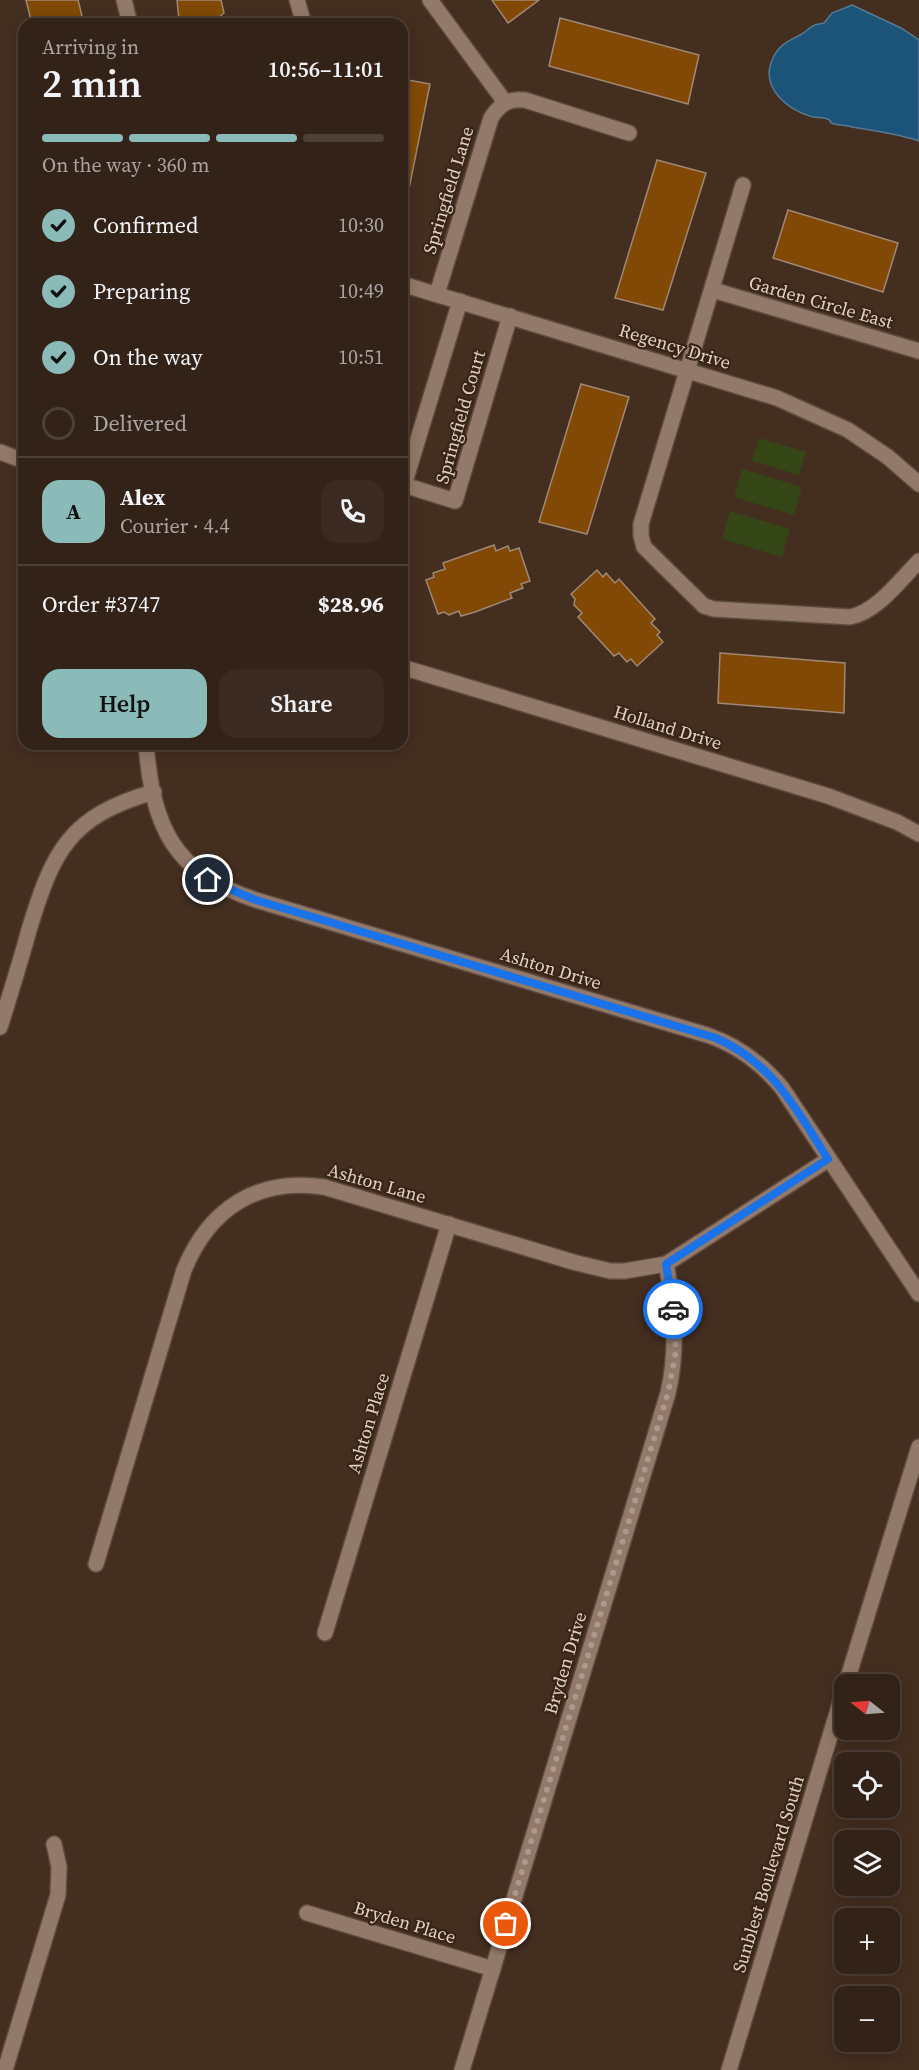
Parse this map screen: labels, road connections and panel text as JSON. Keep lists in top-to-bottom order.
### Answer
{
  "streets": {
    "street": [
      "Springfield Lane",
      "Garden Circle East",
      "Regency Drive",
      "Springfield Court",
      "Holland Drive",
      "Ashton Drive",
      "Ashton Lane",
      "Ashton Place",
      "Bryden Drive",
      "Sunblest Boulevard South",
      "Bryden Place"
    ]
  },
  "crossings": [
    ["Springfield Lane", "Regency Drive"],
    ["Regency Drive", "Springfield Court"],
    ["Ashton Drive", "Ashton Lane"],
    ["Ashton Lane", "Ashton Place"],
    ["Ashton Lane", "Bryden Drive"],
    ["Bryden Drive", "Bryden Place"]
  ],
  "north": "left",
  "page": {
    "heading": ["2 min", "Arriving in", "10:56–11:01"],
    "panel": [
      "Alex",
      "Courier · 4.4",
      "Order #3747",
      "$28.96"
    ],
    "bar": "On the way · 360 m",
    "list": [
      ["Confirmed", "10:30"],
      ["Preparing", "10:49"],
      ["On the way", "10:51"],
      "Delivered"
    ],
    "round": "A",
    "buttons": ["Help", "Share"],
    "map_buttons": ["+", "−"]
  }
}
